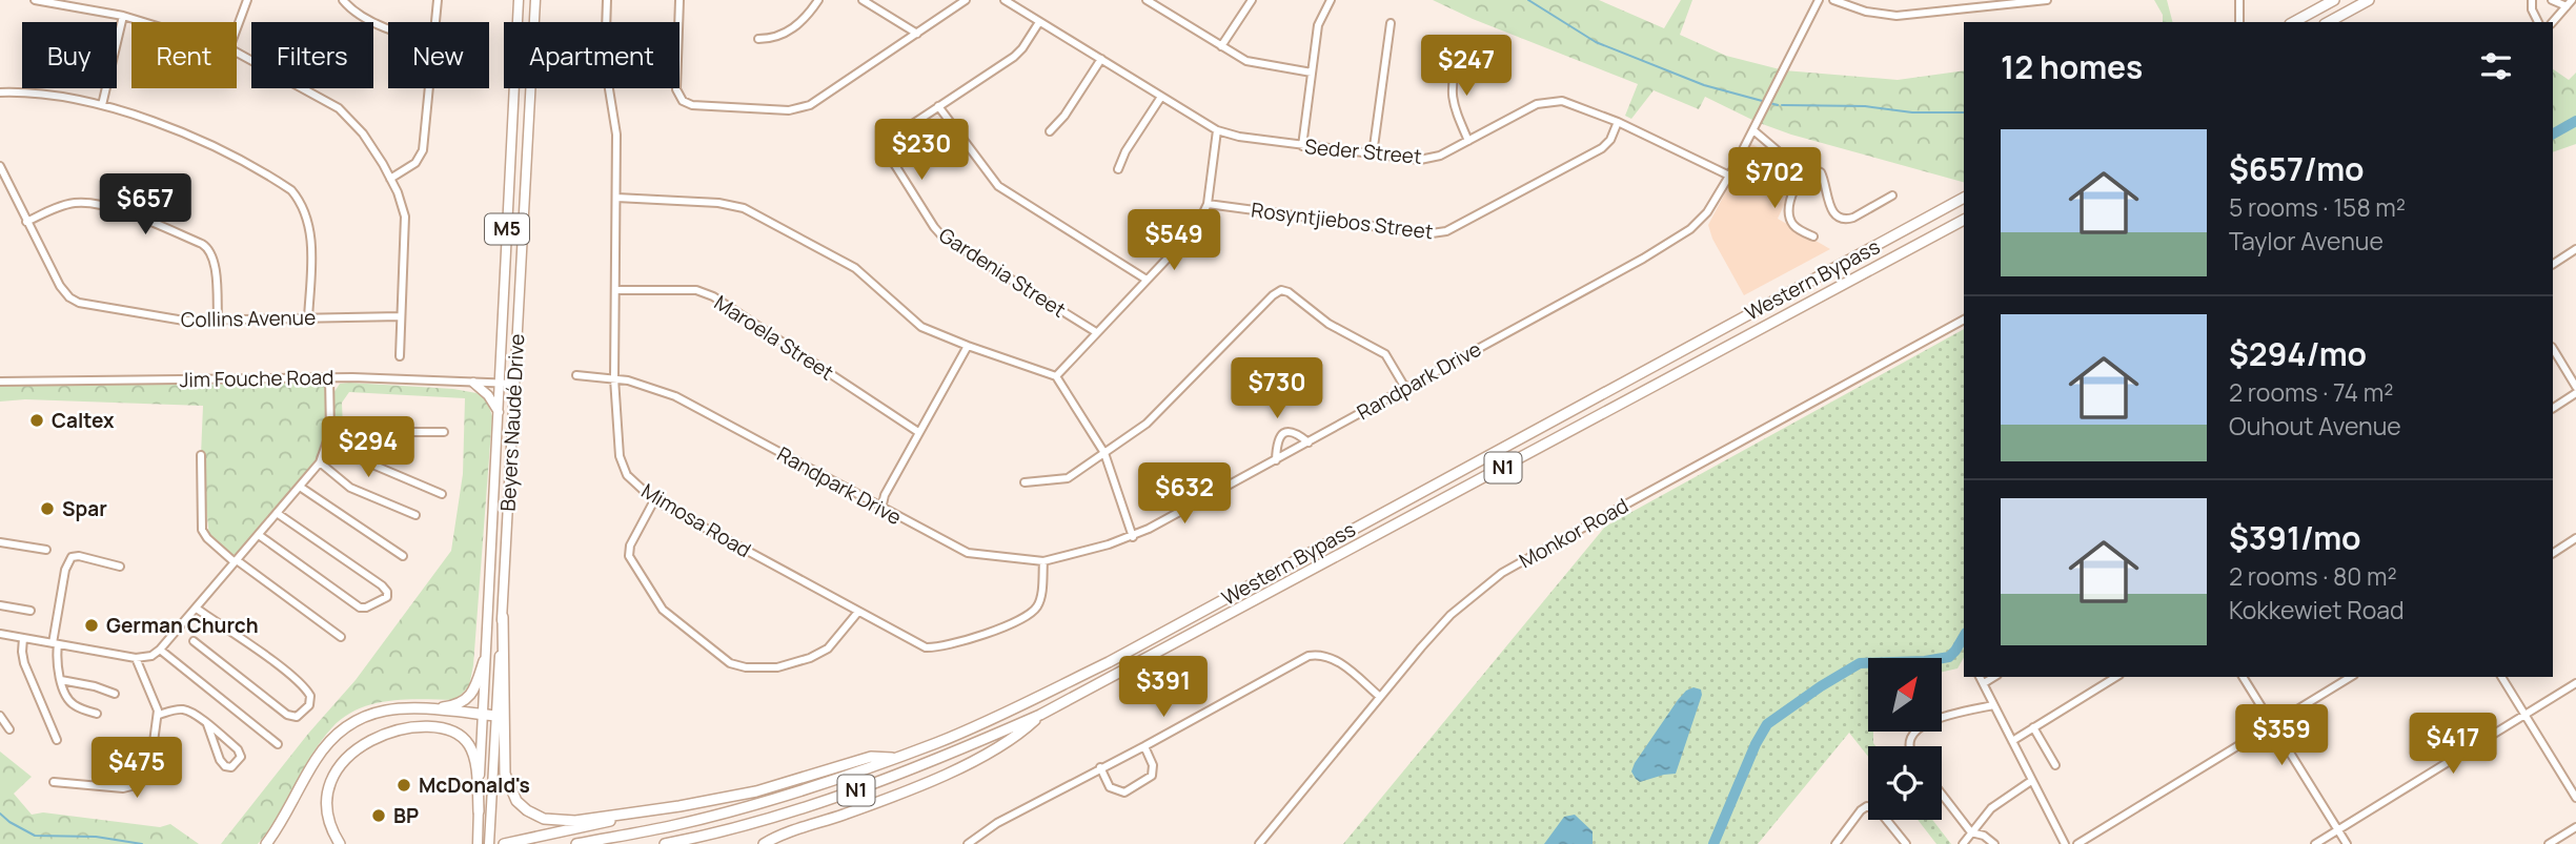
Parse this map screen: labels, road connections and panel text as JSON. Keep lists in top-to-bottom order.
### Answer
{
  "streets": {
    "highway": ["Western Bypass", "N1"],
    "main road": ["M5", "Beyers Naudé Drive"],
    "street": [
      "Seder Street",
      "Rosyntjiebos Street",
      "Gardenia Street",
      "Collins Avenue",
      "Maroela Street",
      "Jim Fouche Road",
      "Randpark Drive",
      "Mimosa Road",
      "Monkor Road"
    ]
  },
  "crossings": [
    ["Seder Street", "Rosyntjiebos Street"],
    ["Seder Street", "Gardenia Street"],
    ["Seder Street", "Randpark Drive"],
    ["Maroela Street", "Mimosa Road"],
    ["Jim Fouche Road", "Beyers Naudé Drive"],
    ["Randpark Drive", "Mimosa Road"]
  ],
  "places": [
    "Caltex",
    "Spar",
    "German Church",
    "McDonald's",
    "BP"
  ],
  "north": "top right",
  "page": {
    "chip": [
      "Buy",
      "Rent",
      "Filters",
      "New",
      "Apartment"
    ],
    "heading": "12 homes",
    "price": [
      "$247",
      "$230",
      "$702",
      "$657",
      "$549",
      "$730",
      "$294",
      "$632",
      "$391",
      "$359",
      "$417",
      "$475"
    ],
    "list": [
      {
        "name": "$657/mo",
        "note": "5 rooms · 158 m² · Taylor Avenue"
      },
      {
        "name": "$294/mo",
        "note": "2 rooms · 74 m² · Ouhout Avenue"
      },
      {
        "name": "$391/mo",
        "note": "2 rooms · 80 m² · Kokkewiet Road"
      }
    ]
  }
}
